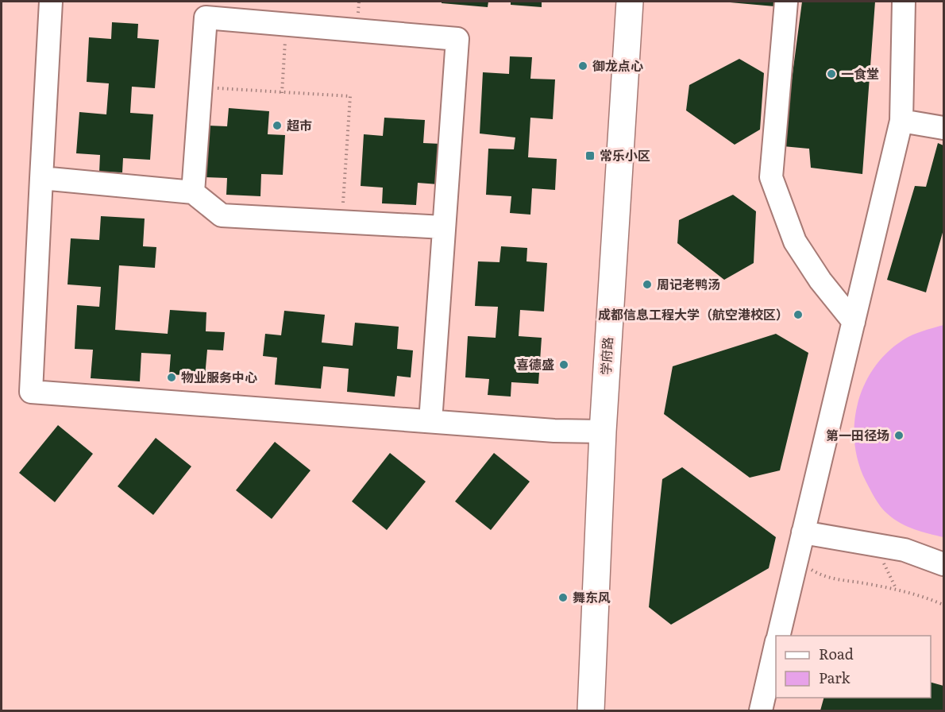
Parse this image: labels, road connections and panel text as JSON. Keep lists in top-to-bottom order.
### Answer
{
  "streets": {
    "main road": ["学府路"]
  },
  "places": {
    "other": [
      "御龙点心",
      "一食堂",
      "超市",
      "周记老鸭汤",
      "成都信息工程大学（航空港校区）",
      "喜德盛",
      "物业服务中心",
      "第一田径场",
      "舞东风"
    ],
    "transit": ["常乐小区"]
  },
  "legend": ["Road", "Park"]
}
